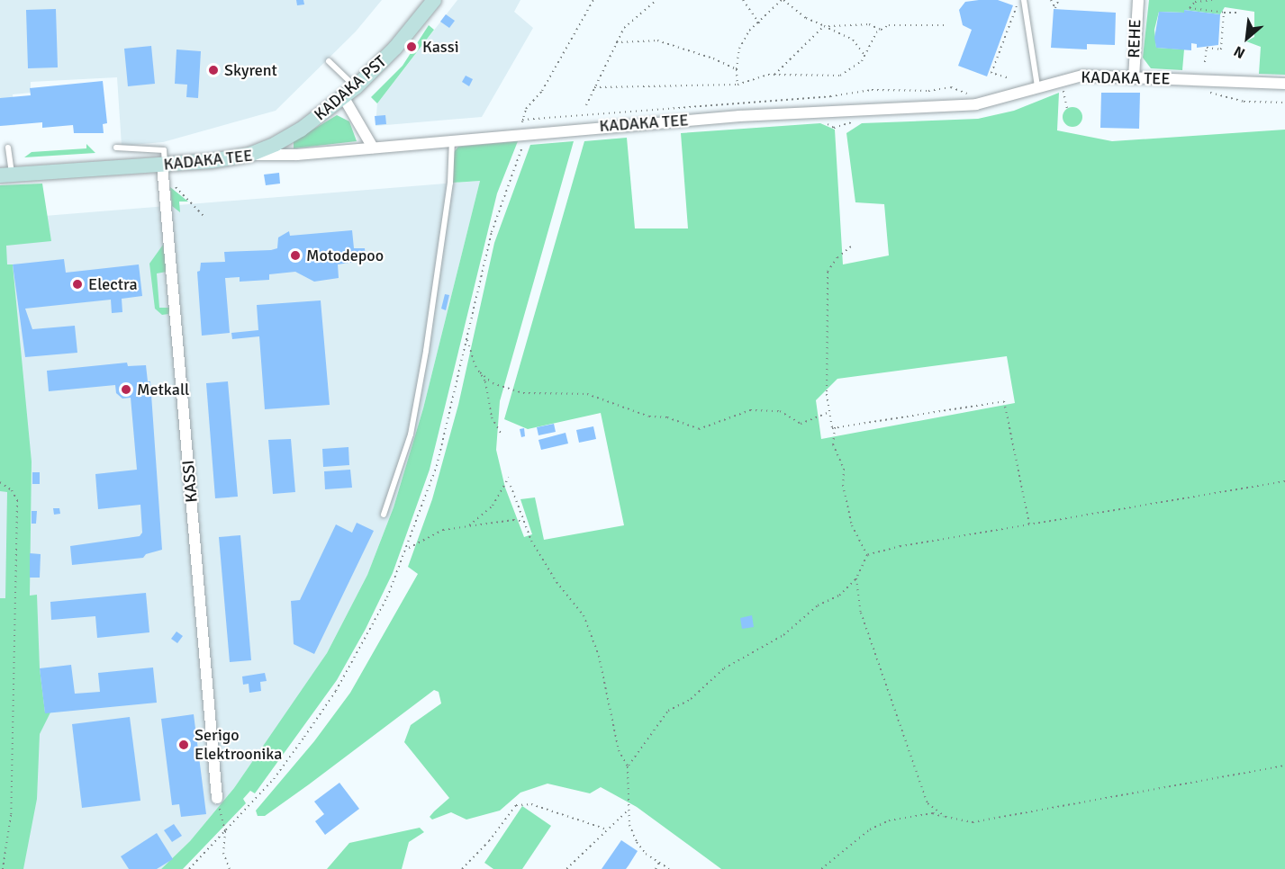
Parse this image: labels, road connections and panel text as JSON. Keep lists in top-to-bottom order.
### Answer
{
  "streets": {
    "main road": ["KADAKA TEE", "KADAKA PST"],
    "street": ["REHE", "KASSI"]
  },
  "crossings": [
    ["REHE", "KADAKA TEE"],
    ["KADAKA TEE", "KADAKA PST"],
    ["KADAKA TEE", "KASSI"]
  ],
  "places": [
    "Kassi",
    "Skyrent",
    "Motodepoo",
    "Electra",
    "Metkall",
    "Serigo Elektroonika"
  ],
  "north": "bottom left"
}
